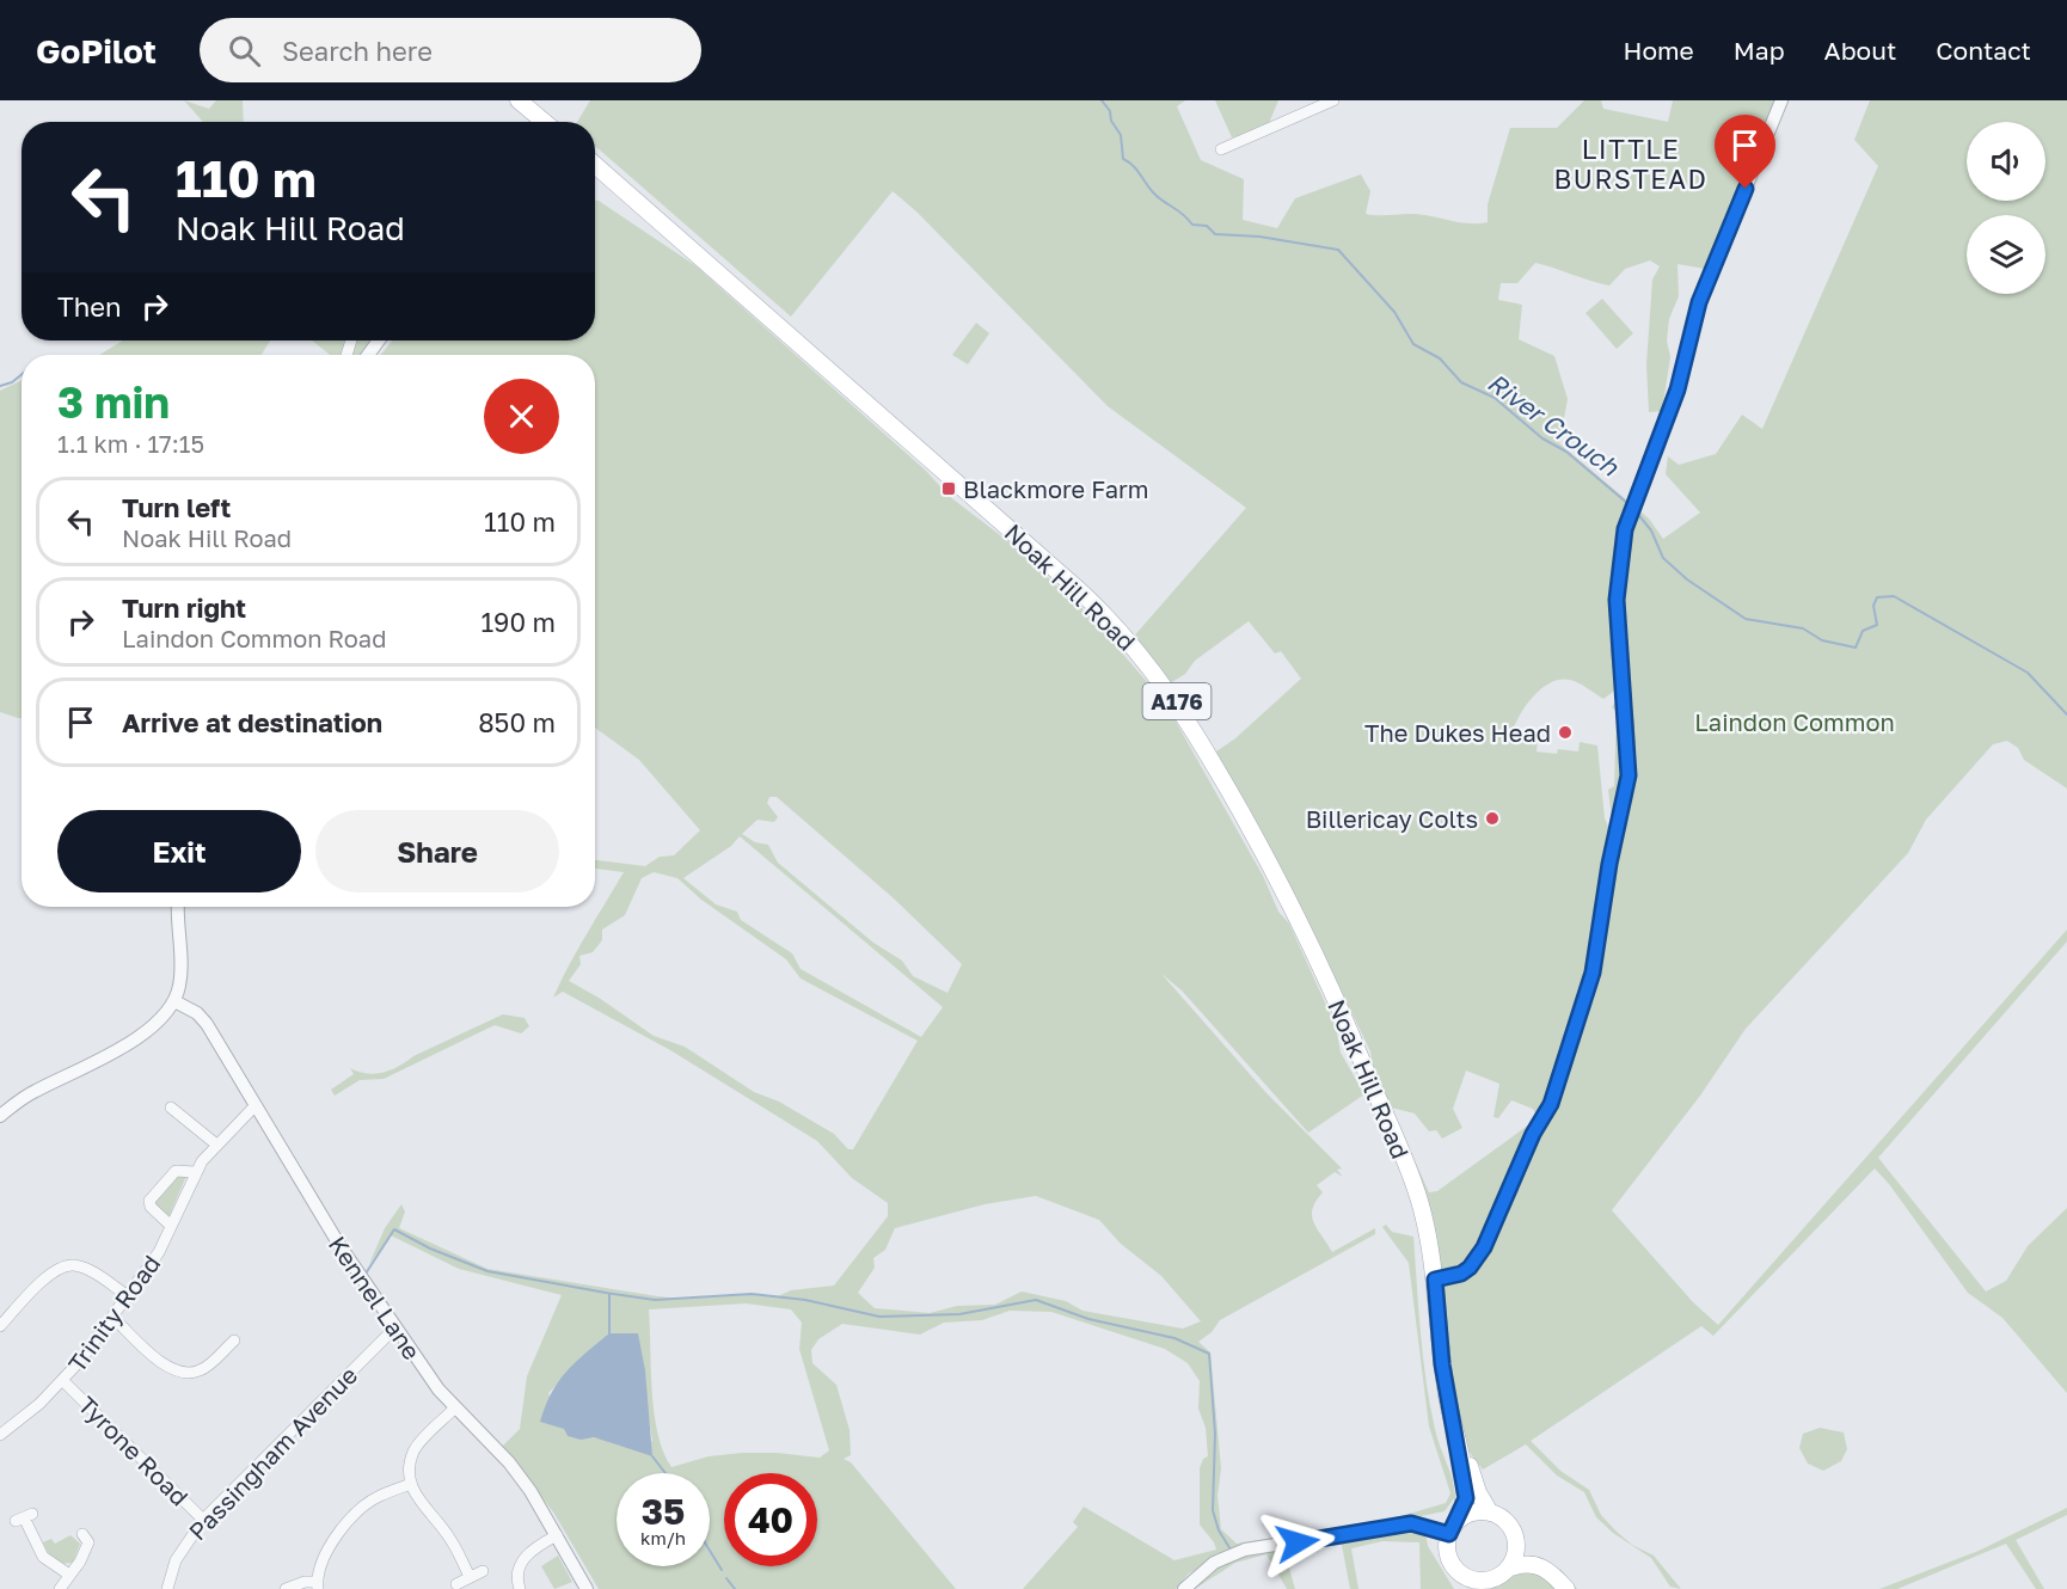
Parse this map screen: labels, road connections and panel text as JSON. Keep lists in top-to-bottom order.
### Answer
{
  "streets": {
    "main road": ["Noak Hill Road", "A176"],
    "street": [
      "Kennel Lane",
      "Trinity Road",
      "Tyrone Road",
      "Passingham Avenue"
    ]
  },
  "crossings": [
    ["Kennel Lane", "Trinity Road"],
    ["Kennel Lane", "Passingham Avenue"],
    ["Trinity Road", "Tyrone Road"],
    ["Tyrone Road", "Passingham Avenue"]
  ],
  "districts": ["LITTLE BURSTEAD"],
  "water": ["River Crouch"],
  "parks": ["Laindon Common"],
  "places": {
    "transit": ["Blackmore Farm"],
    "other": ["The Dukes Head", "Billericay Colts"]
  },
  "page": {
    "header": "GoPilot",
    "search": "Search here",
    "nav": [
      "Home",
      "Map",
      "About",
      "Contact"
    ],
    "turn": ["110 m", "Noak Hill Road"],
    "then": "Then",
    "heading": ["3 min", "1.1 km · 17:15"],
    "list": [
      {
        "name": "Turn left",
        "note": "Noak Hill Road",
        "value": "110 m"
      },
      {
        "name": "Turn right",
        "note": "Laindon Common Road",
        "value": "190 m"
      },
      {
        "name": "Arrive at destination",
        "value": "850 m"
      }
    ],
    "buttons": ["Exit", "Share"],
    "speed": "35 km/h",
    "limit": "40"
  }
}
